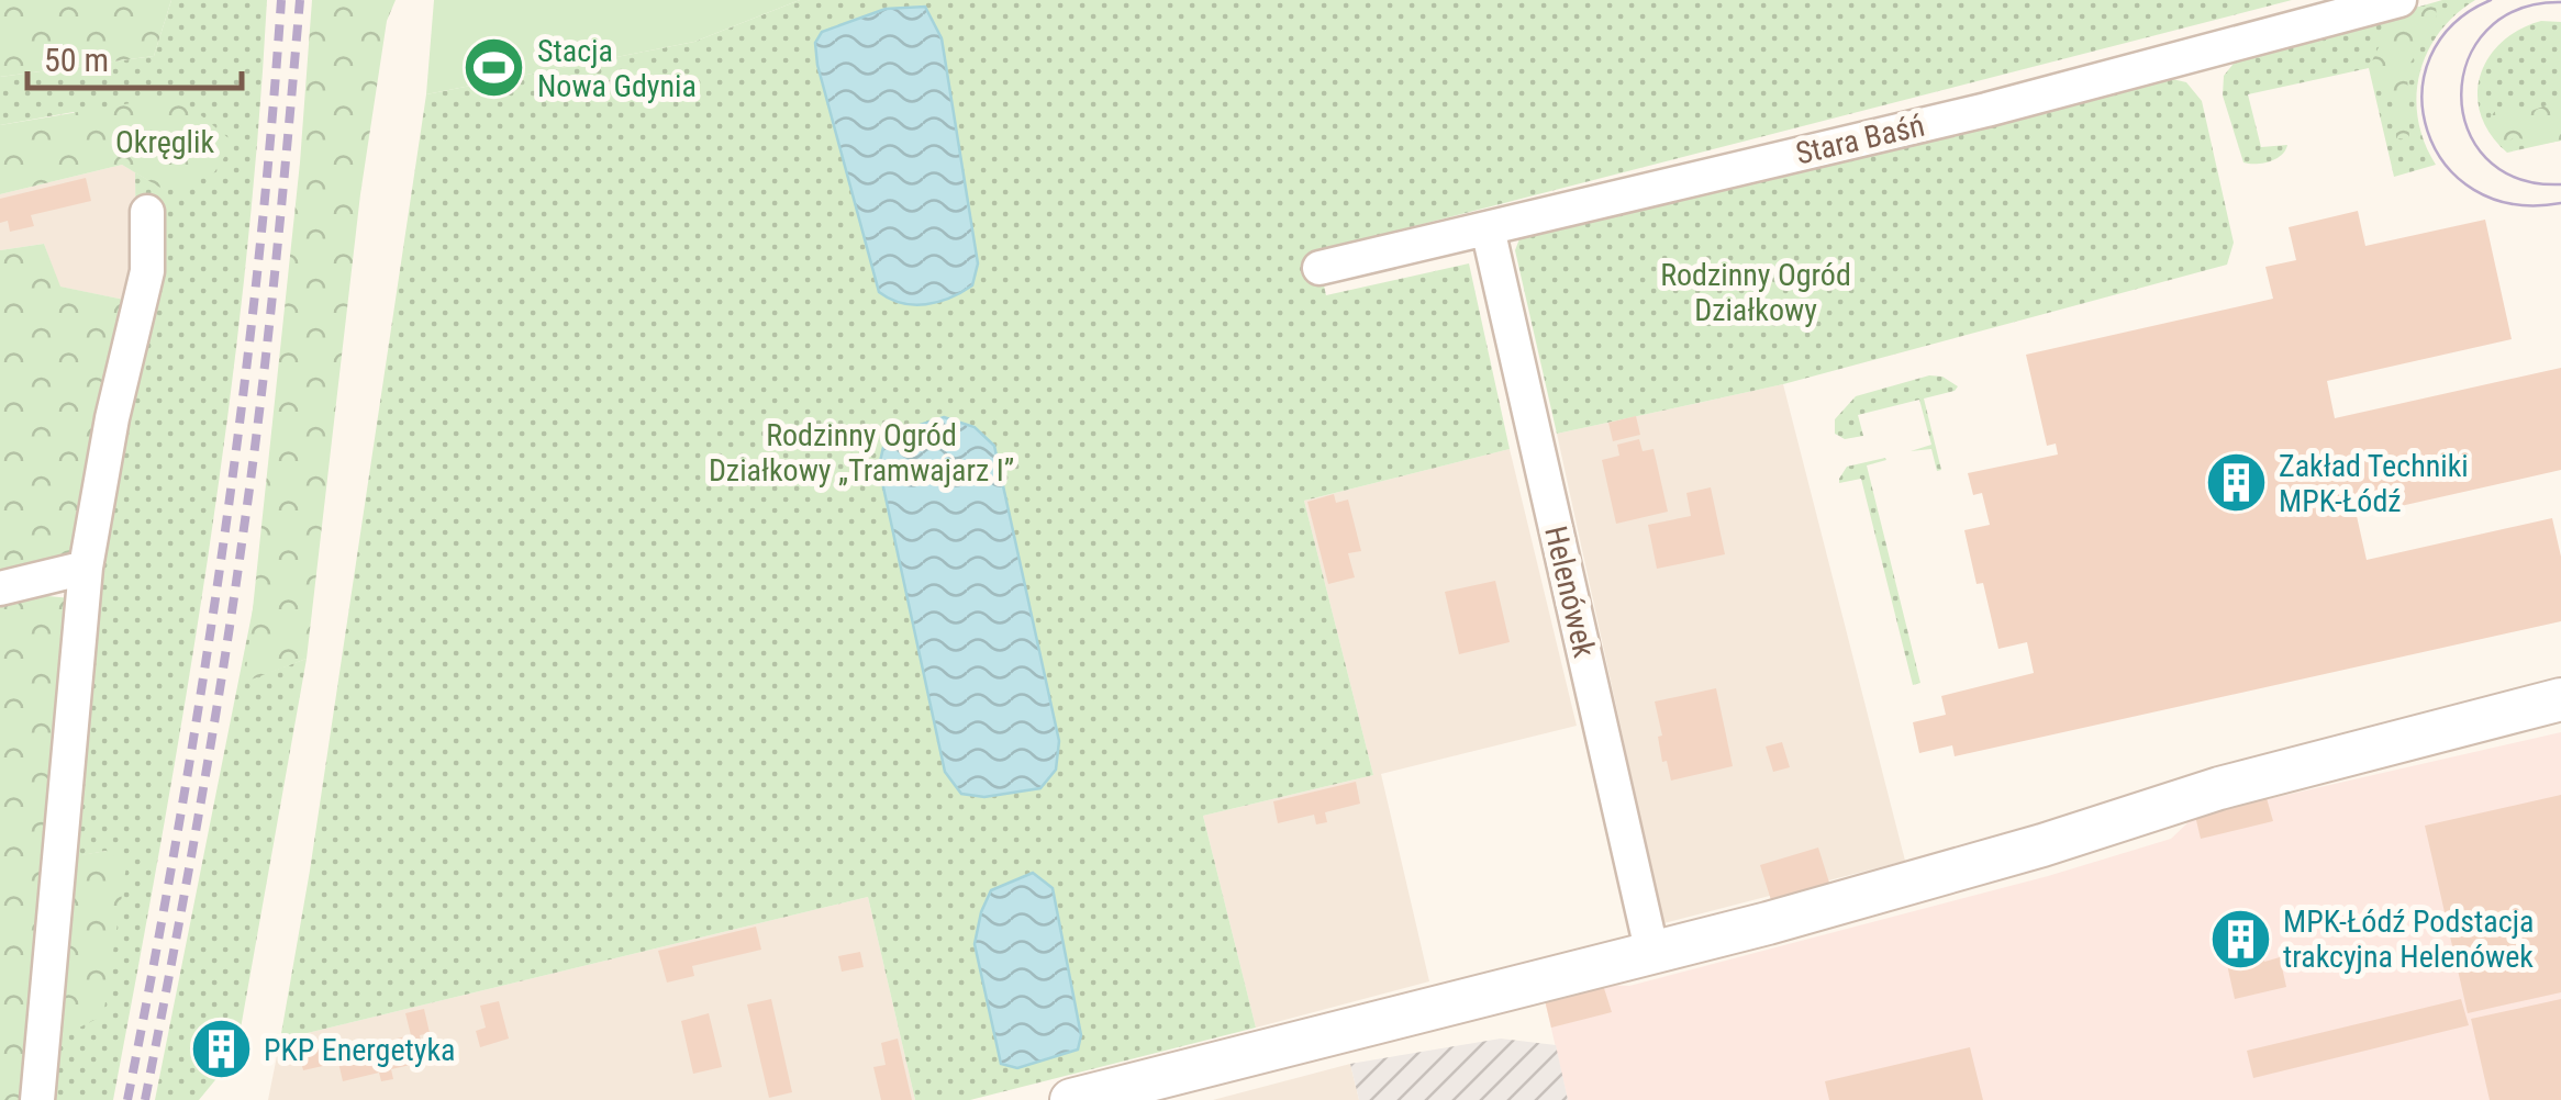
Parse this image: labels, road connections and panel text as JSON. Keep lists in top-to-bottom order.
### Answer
{
  "streets": {
    "street": ["Stara Baśń", "Helenówek"]
  },
  "crossings": [
    ["Stara Baśń", "Helenówek"]
  ],
  "parks": ["Okręglik", "Rodzinny Ogród Działkowy", "Rodzinny Ogród Działkowy „Tramwajarz I”"],
  "places": {
    "sports": ["Stacja Nowa Gdynia"],
    "building": ["Zakład Techniki MPK-Łódź", "MPK-Łódź Podstacja trakcyjna Helenówek", "PKP Energetyka"]
  },
  "scale_bar": "50 m"
}
